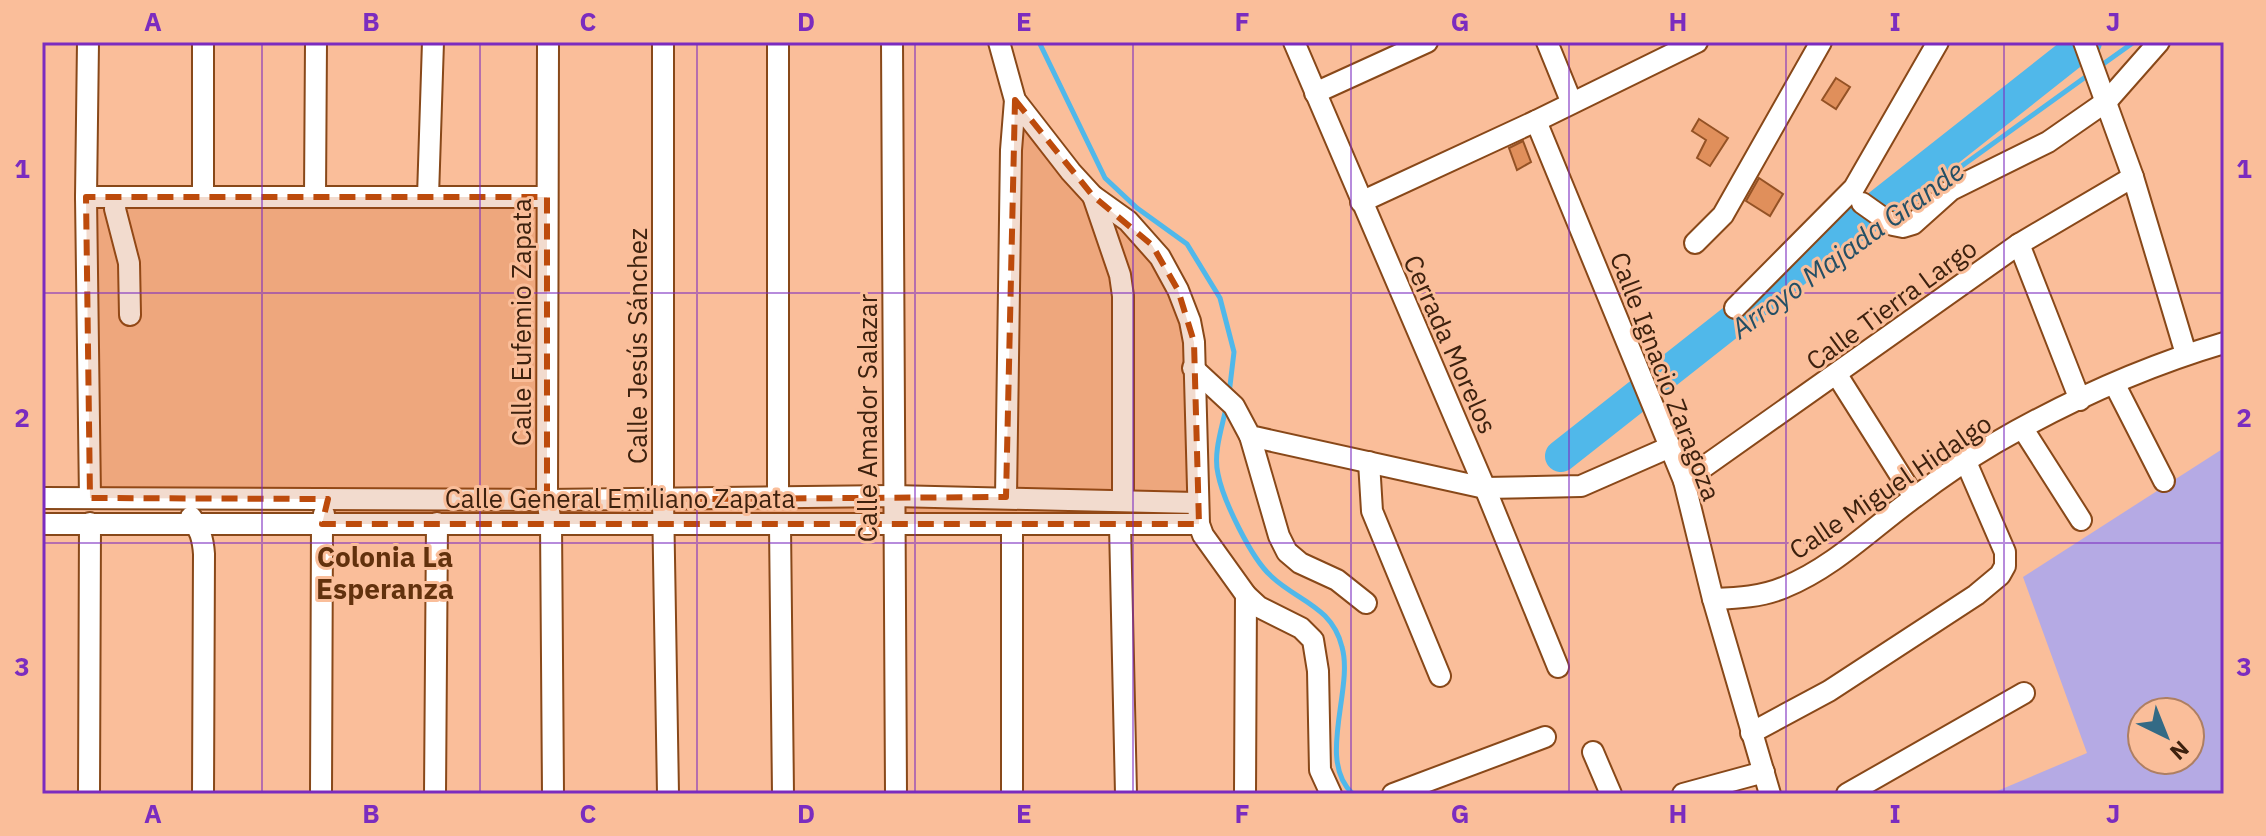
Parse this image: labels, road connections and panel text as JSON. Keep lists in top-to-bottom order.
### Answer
{
  "streets": {
    "street": [
      "Calle Tierra Largo",
      "Calle Eufemio Zapata",
      "Cerrada Morelos",
      "Calle Jesús Sánchez",
      "Calle Ignacio Zaragoza",
      "Calle Amador Salazar",
      "Calle Miguel Hidalgo",
      "Calle General Emiliano Zapata"
    ]
  },
  "crossings": [
    ["Calle Tierra Largo", "Calle Ignacio Zaragoza"],
    ["Calle Eufemio Zapata", "Calle General Emiliano Zapata"],
    ["Calle Jesús Sánchez", "Calle General Emiliano Zapata"],
    ["Calle Ignacio Zaragoza", "Calle Miguel Hidalgo"],
    ["Calle Amador Salazar", "Calle General Emiliano Zapata"]
  ],
  "districts": ["Colonia La Esperanza"],
  "water": ["Arroyo Majada Grande"],
  "north": "bottom right",
  "grid": {
    "columns": [
      "A",
      "B",
      "C",
      "D",
      "E",
      "F",
      "G",
      "H",
      "I",
      "J"
    ],
    "rows": ["1", "2", "3"]
  }
}
